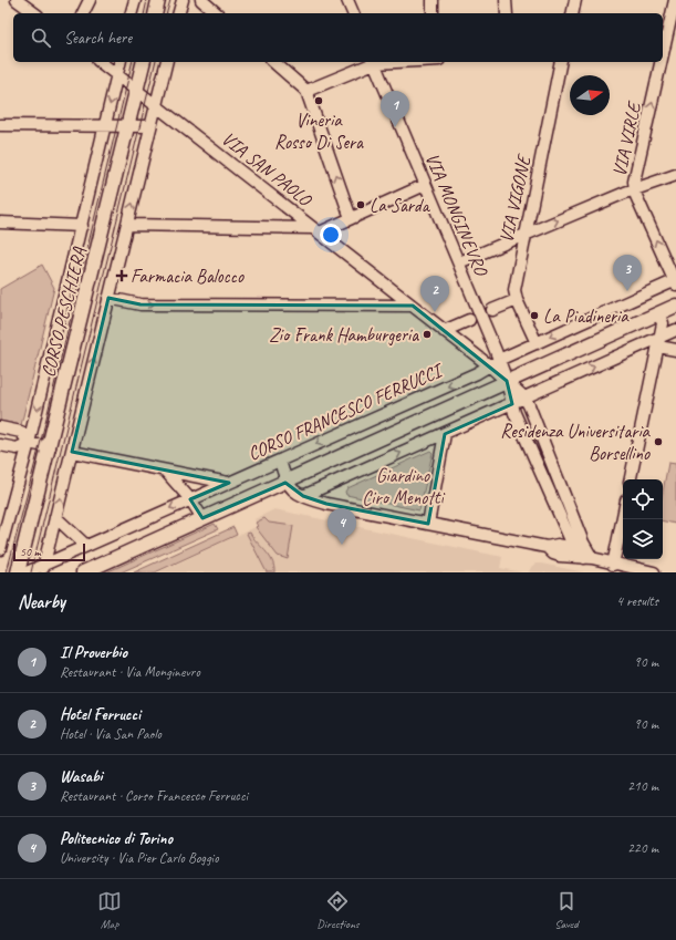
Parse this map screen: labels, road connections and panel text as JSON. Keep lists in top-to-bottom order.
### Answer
{
  "streets": {
    "main road": ["CORSO PESCHIERA", "CORSO FRANCESCO FERRUCCI"],
    "street": [
      "VIA VIRLE",
      "VIA SAN PAOLO",
      "VIA VIGONE",
      "VIA MONGINEVRO"
    ]
  },
  "crossings": [
    ["VIA VIRLE", "CORSO FRANCESCO FERRUCCI"],
    ["VIA SAN PAOLO", "VIA MONGINEVRO"],
    ["VIA SAN PAOLO", "CORSO PESCHIERA"],
    ["VIA SAN PAOLO", "CORSO FRANCESCO FERRUCCI"],
    ["VIA VIGONE", "CORSO FRANCESCO FERRUCCI"],
    ["VIA MONGINEVRO", "CORSO FRANCESCO FERRUCCI"]
  ],
  "one_way": ["VIA VIRLE"],
  "parks": ["Giardino Ciro Menotti"],
  "places": {
    "other": [
      "Vineria Rosso Di Sera",
      "La Sarda",
      "La Piadineria",
      "Zio Frank Hamburgeria",
      "Residenza Universitaria Borsellino"
    ],
    "health": ["Farmacia Balocco"]
  },
  "scale_bar": "50 m",
  "north": "right",
  "page": {
    "search": "Search here",
    "pins": [
      "1",
      "3",
      "2",
      "4"
    ],
    "scale": "50 m",
    "heading": ["Nearby", "4 results"],
    "list": [
      {
        "mark": "1",
        "name": "Il Proverbio",
        "note": "Restaurant · Via Monginevro",
        "value": "90 m"
      },
      {
        "mark": "2",
        "name": "Hotel Ferrucci",
        "note": "Hotel · Via San Paolo",
        "value": "90 m"
      },
      {
        "mark": "3",
        "name": "Wasabi",
        "note": "Restaurant · Corso Francesco Ferrucci",
        "value": "210 m"
      },
      {
        "mark": "4",
        "name": "Politecnico di Torino",
        "note": "University · Via Pier Carlo Boggio",
        "value": "220 m"
      }
    ],
    "nav": ["Map", "Directions", "Saved"]
  }
}
